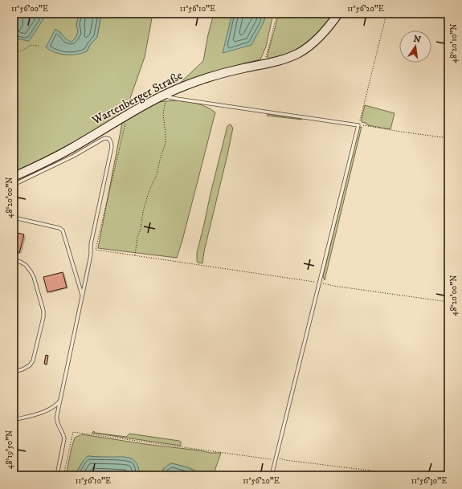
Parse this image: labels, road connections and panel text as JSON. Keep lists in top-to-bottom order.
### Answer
{
  "streets": {
    "main road": ["Wartenberger Straße"]
  },
  "north": "top",
  "coordinates": [
    "11°56'00\"E",
    "11°56'10\"E",
    "11°56'20\"E",
    "48°20'10\"N",
    "48°20'00\"N",
    "48°19'50\"N",
    "11°56'30\"E"
  ]
}
